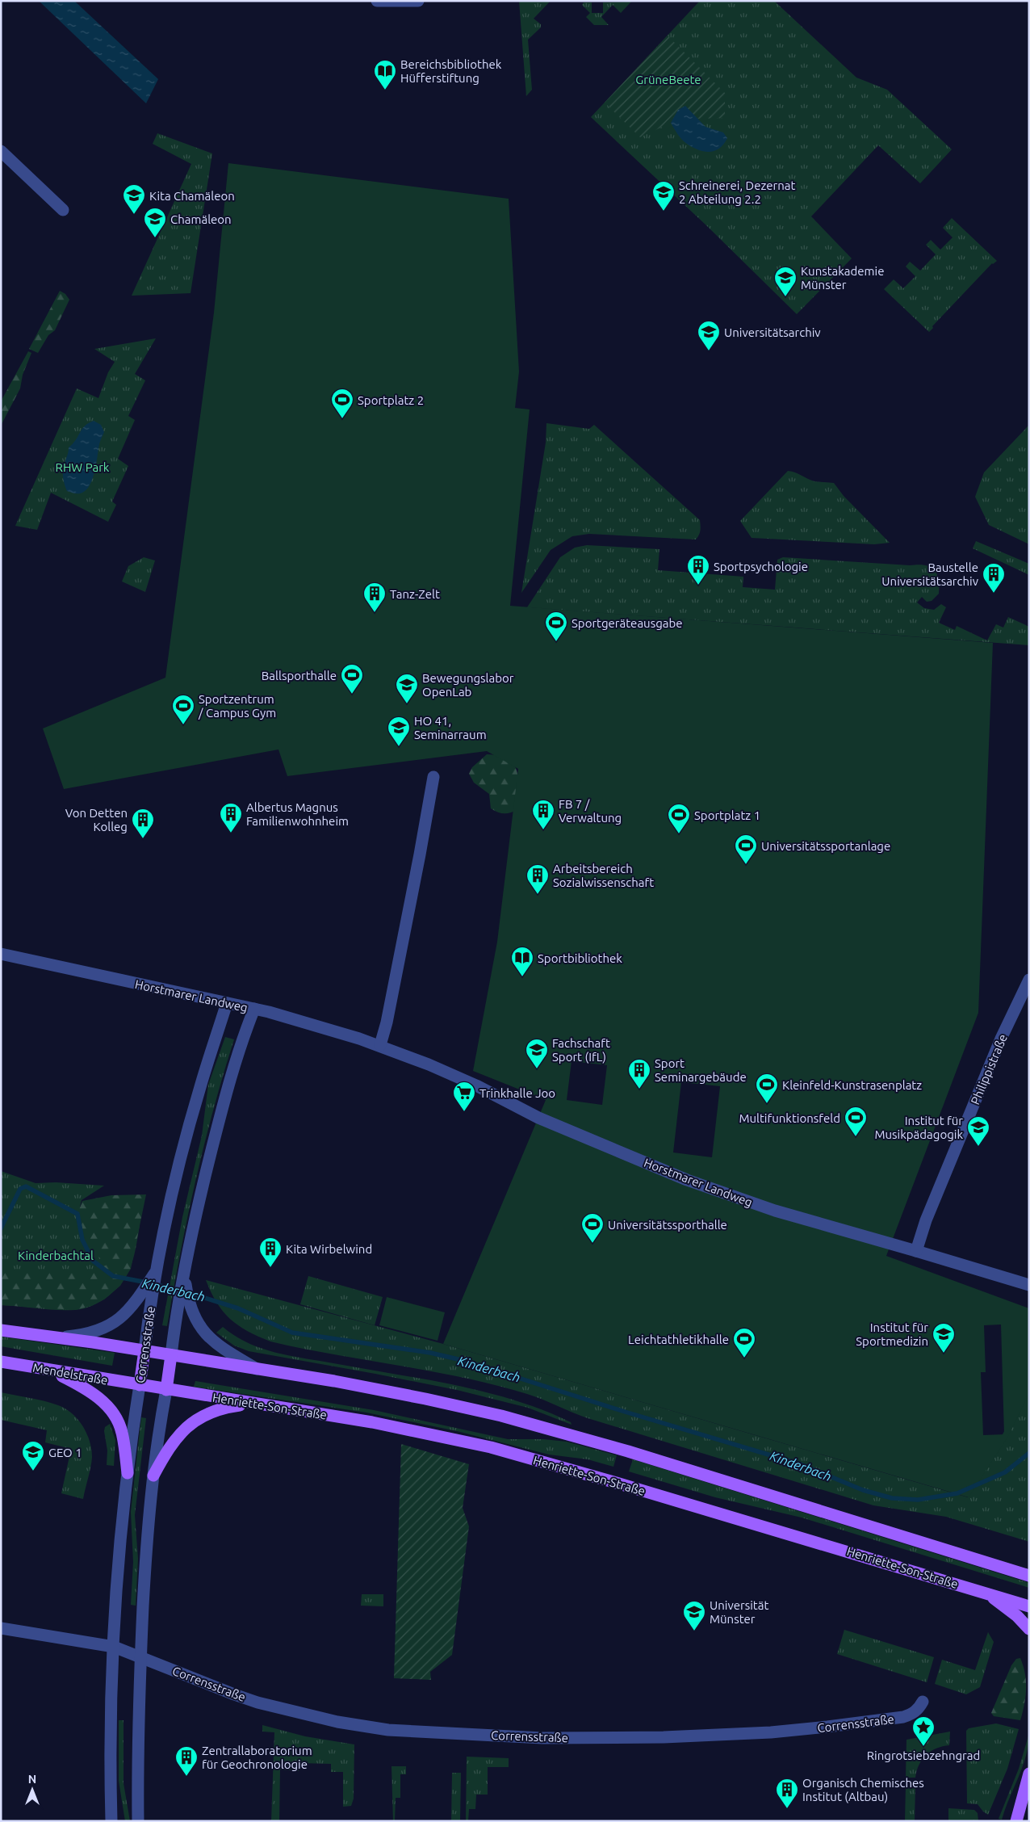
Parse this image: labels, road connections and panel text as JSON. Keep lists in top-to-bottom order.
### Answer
{
  "streets": {
    "main road": ["Corrensstraße", "Mendelstraße", "Henriette-Son-Straße"],
    "street": ["Horstmarer Landweg", "Philippistraße"]
  },
  "crossings": [
    ["Horstmarer Landweg", "Philippistraße"],
    ["Horstmarer Landweg", "Corrensstraße"],
    ["Corrensstraße", "Mendelstraße"],
    ["Corrensstraße", "Henriette-Son-Straße"],
    ["Mendelstraße", "Henriette-Son-Straße"]
  ],
  "water": ["Kinderbach"],
  "parks": ["GrüneBeete", "RHW Park", "Kinderbachtal"],
  "places": {
    "library": ["Bereichsbibliothek Hüfferstiftung", "Sportbibliothek"],
    "school or university": [
      "Schreinerei, Dezernat 2 Abteilung 2.2",
      "Kita Chamäleon",
      "Chamäleon",
      "Kunstakademie Münster",
      "Universitätsarchiv",
      "Bewegungslabor OpenLab",
      "HO 41, Seminarraum",
      "Fachschaft Sport (IfL)",
      "Institut für Musikpädagogik",
      "Institut für Sportmedizin",
      "GEO 1",
      "Universität Münster"
    ],
    "sports": [
      "Sportplatz 2",
      "Sportgeräteausgabe",
      "Ballsporthalle",
      "Sportzentrum / Campus Gym",
      "Sportplatz 1",
      "Universitätssportanlage",
      "Kleinfeld-Kunstrasenplatz",
      "Multifunktionsfeld",
      "Universitätssporthalle",
      "Leichtathletikhalle"
    ],
    "building": [
      "Sportpsychologie",
      "Baustelle Universitätsarchiv",
      "Tanz-Zelt",
      "FB 7 / Verwaltung",
      "Albertus Magnus Familienwohnheim",
      "Von Detten Kolleg",
      "Arbeitsbereich Sozialwissenschaft",
      "Sport Seminargebäude",
      "Kita Wirbelwind",
      "Zentrallaboratorium für Geochronologie",
      "Organisch Chemisches Institut (Altbau)"
    ],
    "supermarket": ["Trinkhalle Joo"],
    "place": ["Ringrotsiebzehngrad"]
  },
  "north": "top"
}
